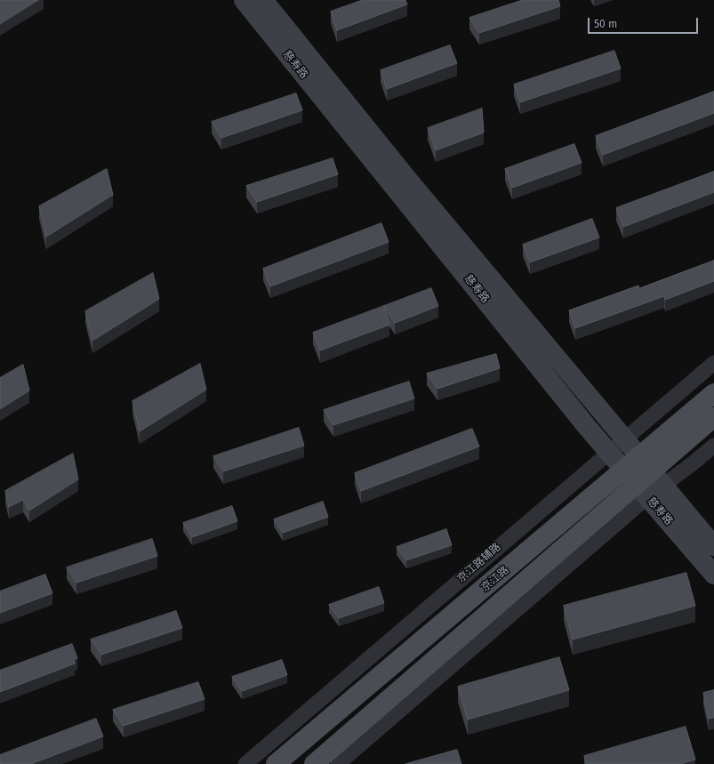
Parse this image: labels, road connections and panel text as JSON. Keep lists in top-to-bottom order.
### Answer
{
  "streets": {
    "main road": ["京江路"],
    "street": ["慈寿路", "京江路辅路"]
  },
  "crossings": [
    ["慈寿路", "京江路辅路"],
    ["慈寿路", "京江路"]
  ],
  "scale_bar": "50 m"
}
